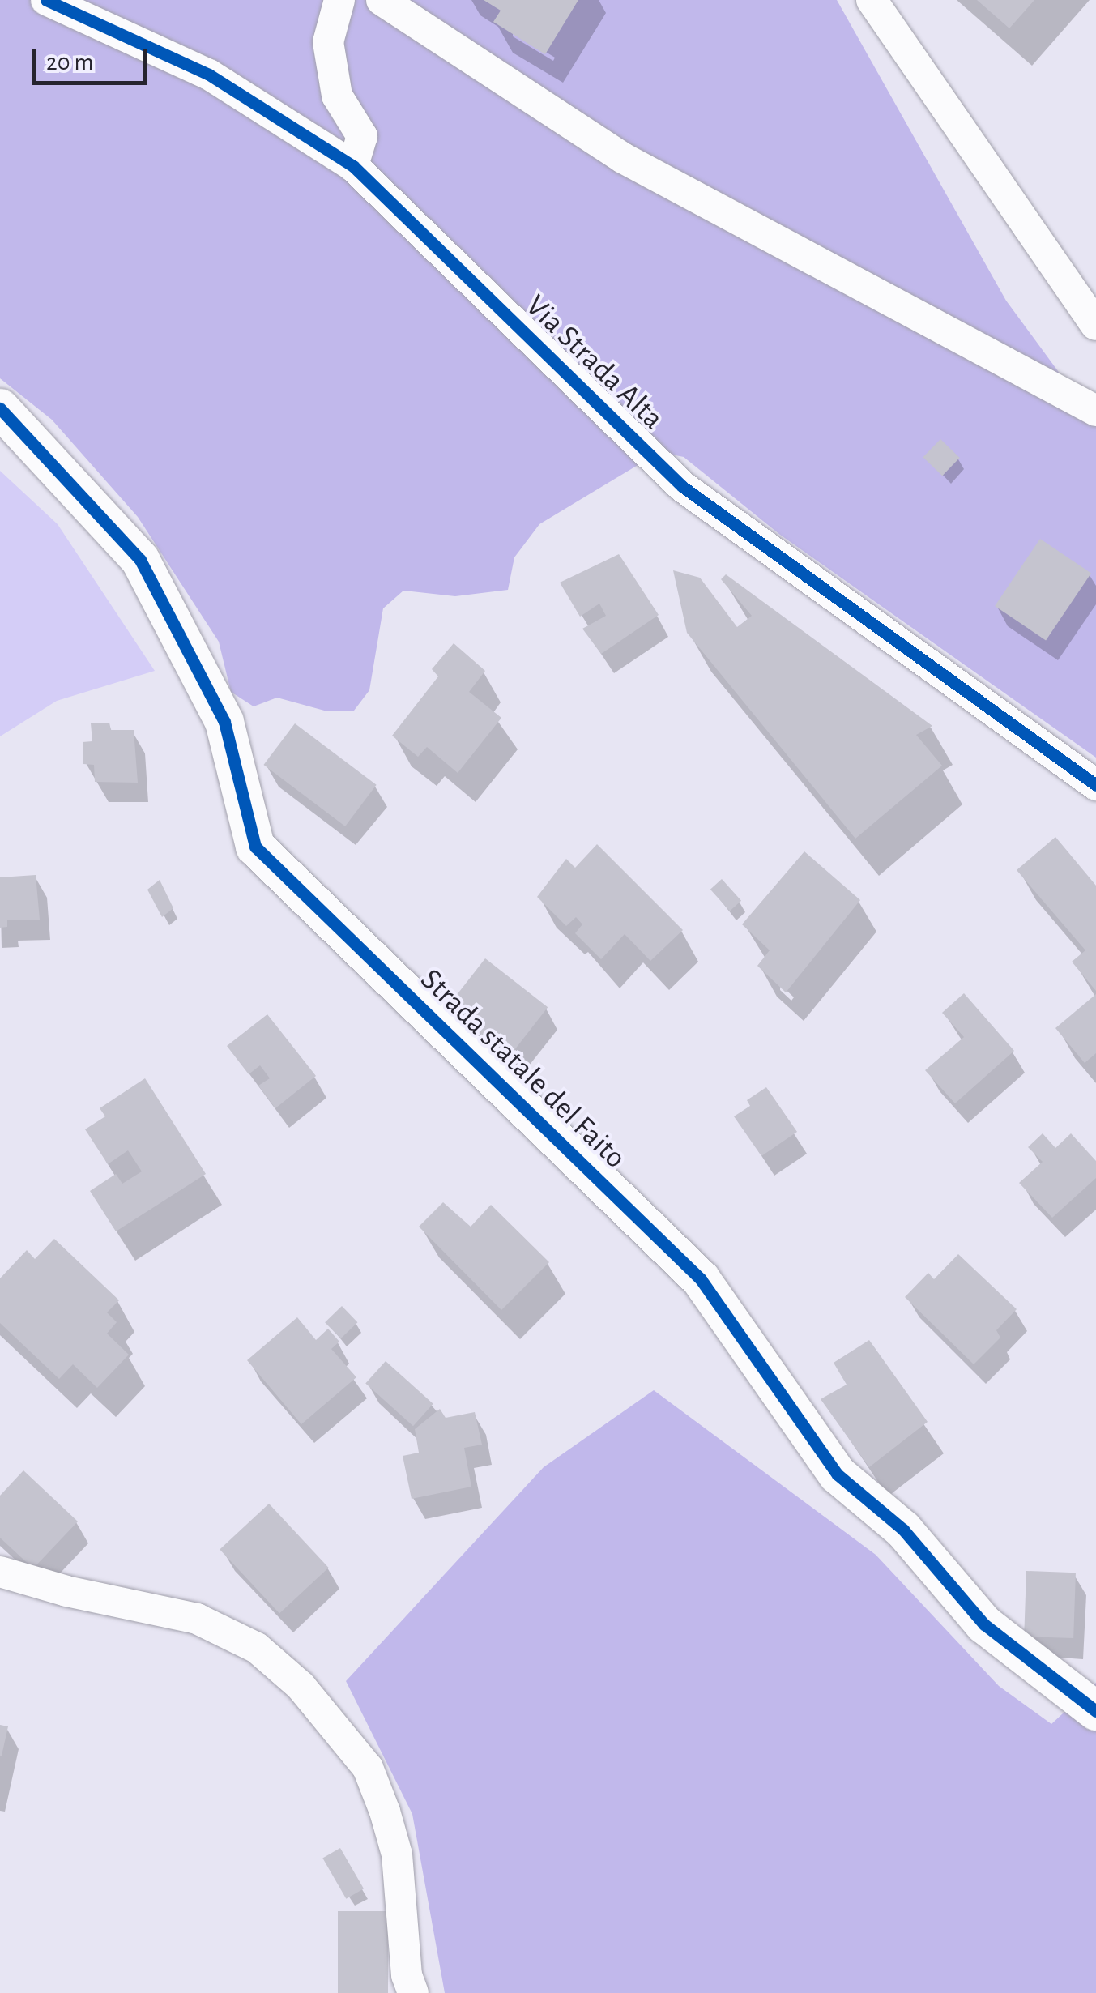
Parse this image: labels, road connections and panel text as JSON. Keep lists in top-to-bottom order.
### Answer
{
  "streets": {
    "street": ["Via Strada Alta", "Strada statale del Faito"]
  },
  "scale_bar": "20 m"
}
